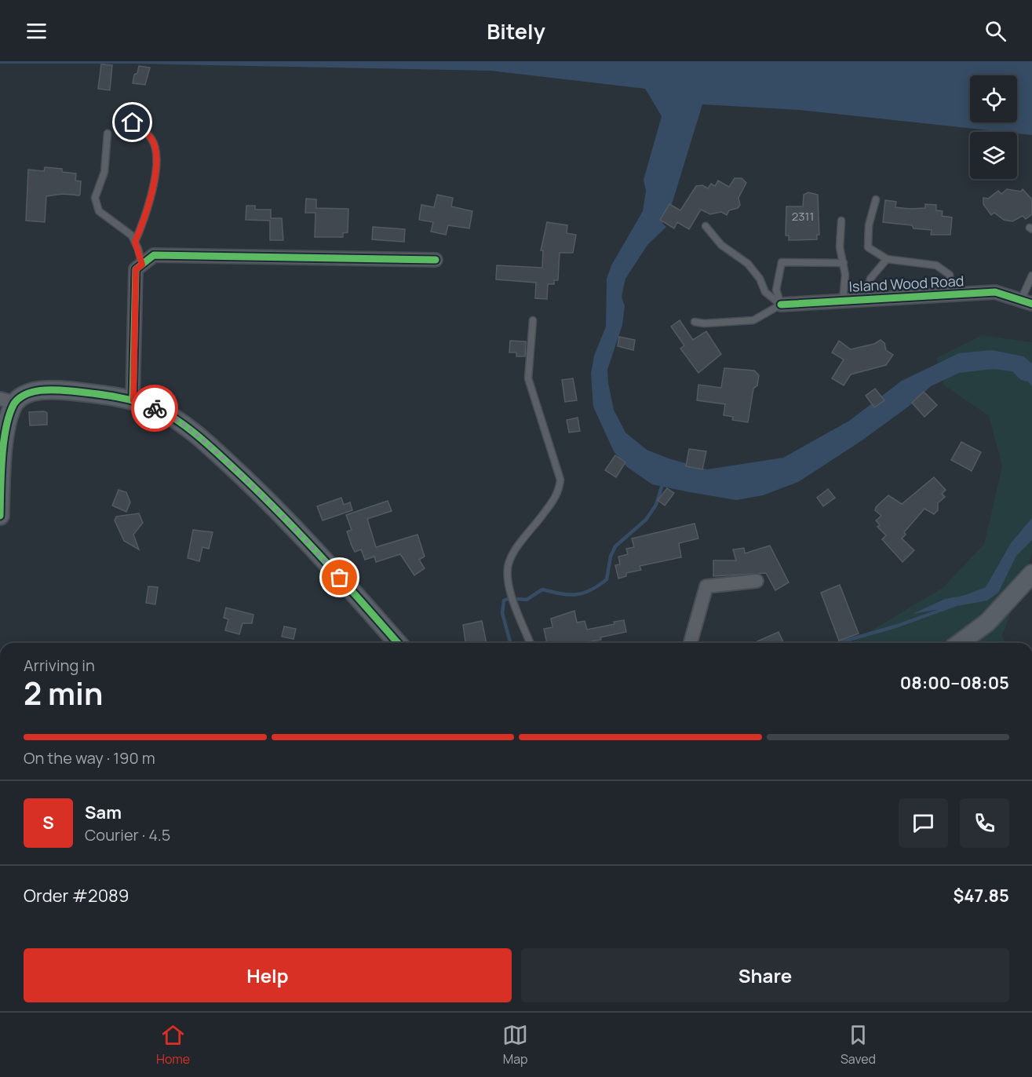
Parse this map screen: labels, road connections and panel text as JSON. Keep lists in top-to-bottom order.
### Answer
{
  "streets": {
    "street": ["Island Wood Road"]
  },
  "house_numbers": ["2311"],
  "page": {
    "header": "Bitely",
    "heading": ["2 min", "Arriving in", "08:00–08:05"],
    "panel": [
      "Sam",
      "Courier · 4.5",
      "Order #2089",
      "$47.85"
    ],
    "bar": "On the way · 190 m",
    "round": "S",
    "buttons": ["Help", "Share"],
    "tabs": ["Home", "Map", "Saved"]
  }
}
